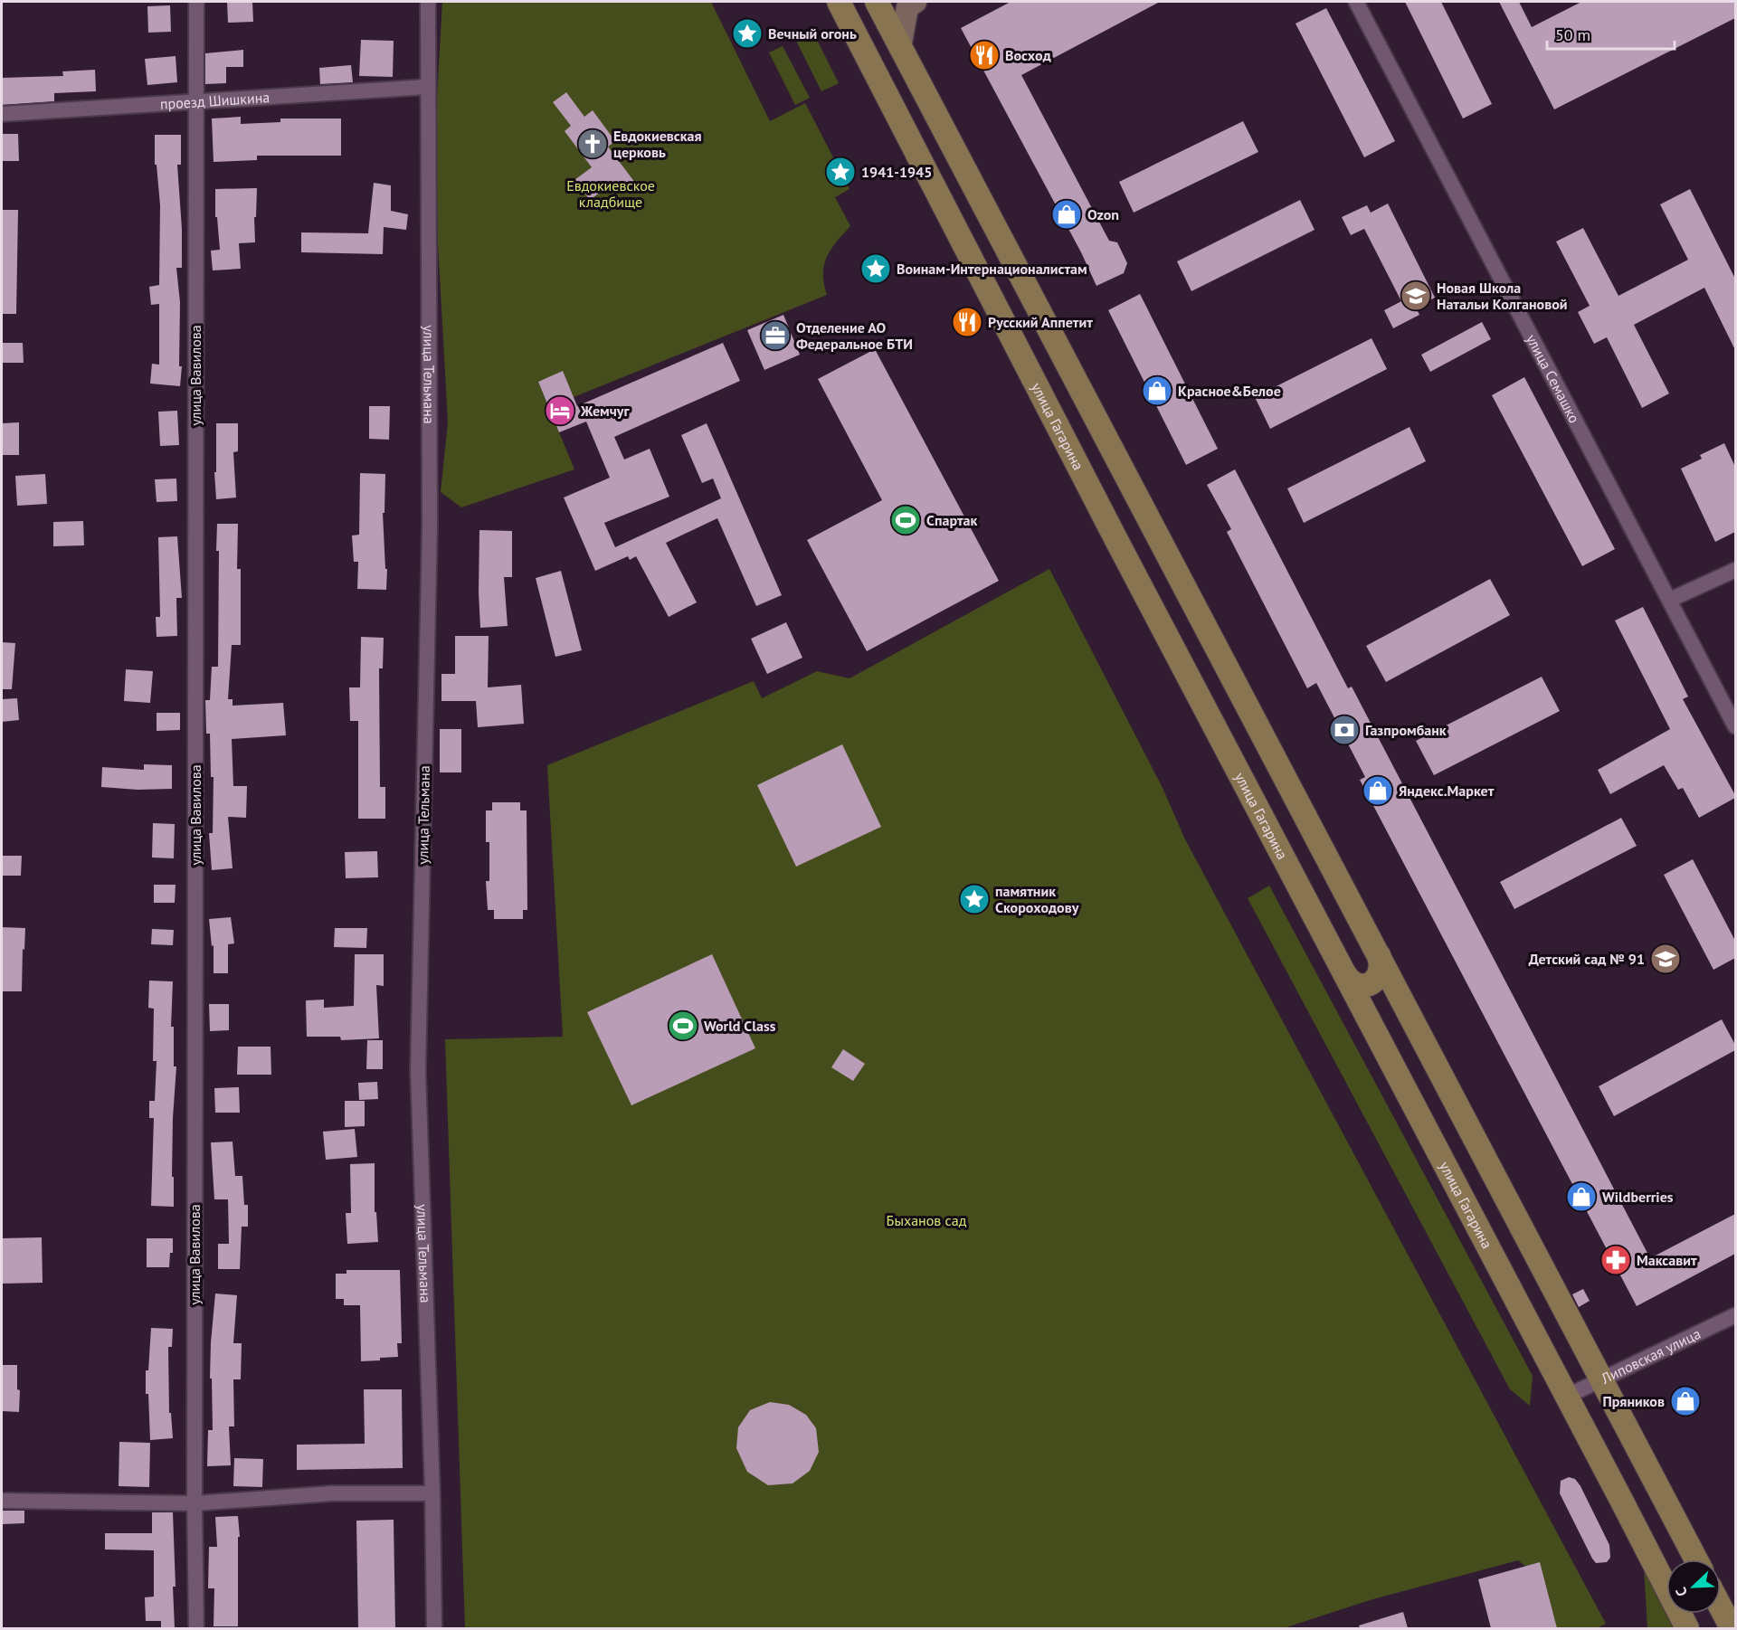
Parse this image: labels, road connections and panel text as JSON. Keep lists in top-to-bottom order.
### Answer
{
  "streets": {
    "main road": ["улица Гагарина"],
    "street": [
      "проезд Шишкина",
      "улица Вавилова",
      "улица Тельмана",
      "улица Семашко",
      "Липовская улица"
    ]
  },
  "crossings": [
    ["проезд Шишкина", "улица Вавилова"],
    ["проезд Шишкина", "улица Тельмана"],
    ["улица Гагарина", "Липовская улица"]
  ],
  "parks": ["Евдокиевское кладбище", "Быханов сад"],
  "places": {
    "place": [
      "Вечный огонь",
      "1941-1945",
      "Воинам-Интернационалистам",
      "памятник Скороходову"
    ],
    "restaurant": ["Восход", "Русский Аппетит"],
    "church": ["Евдокиевская церковь"],
    "shop": [
      "Ozon",
      "Красное&Белое",
      "Яндекс.Маркет",
      "Wildberries",
      "Пряников"
    ],
    "school or university": ["Новая Школа Натальи Колгановой", "Детский сад № 91"],
    "office": ["Отделение АО Федеральное БТИ"],
    "hotel": ["Жемчуг"],
    "sports": ["Спартак", "World Class"],
    "bank": ["Газпромбанк"],
    "pharmacy": ["Максавит"]
  },
  "scale_bar": "50 m",
  "north": "bottom left"
}
